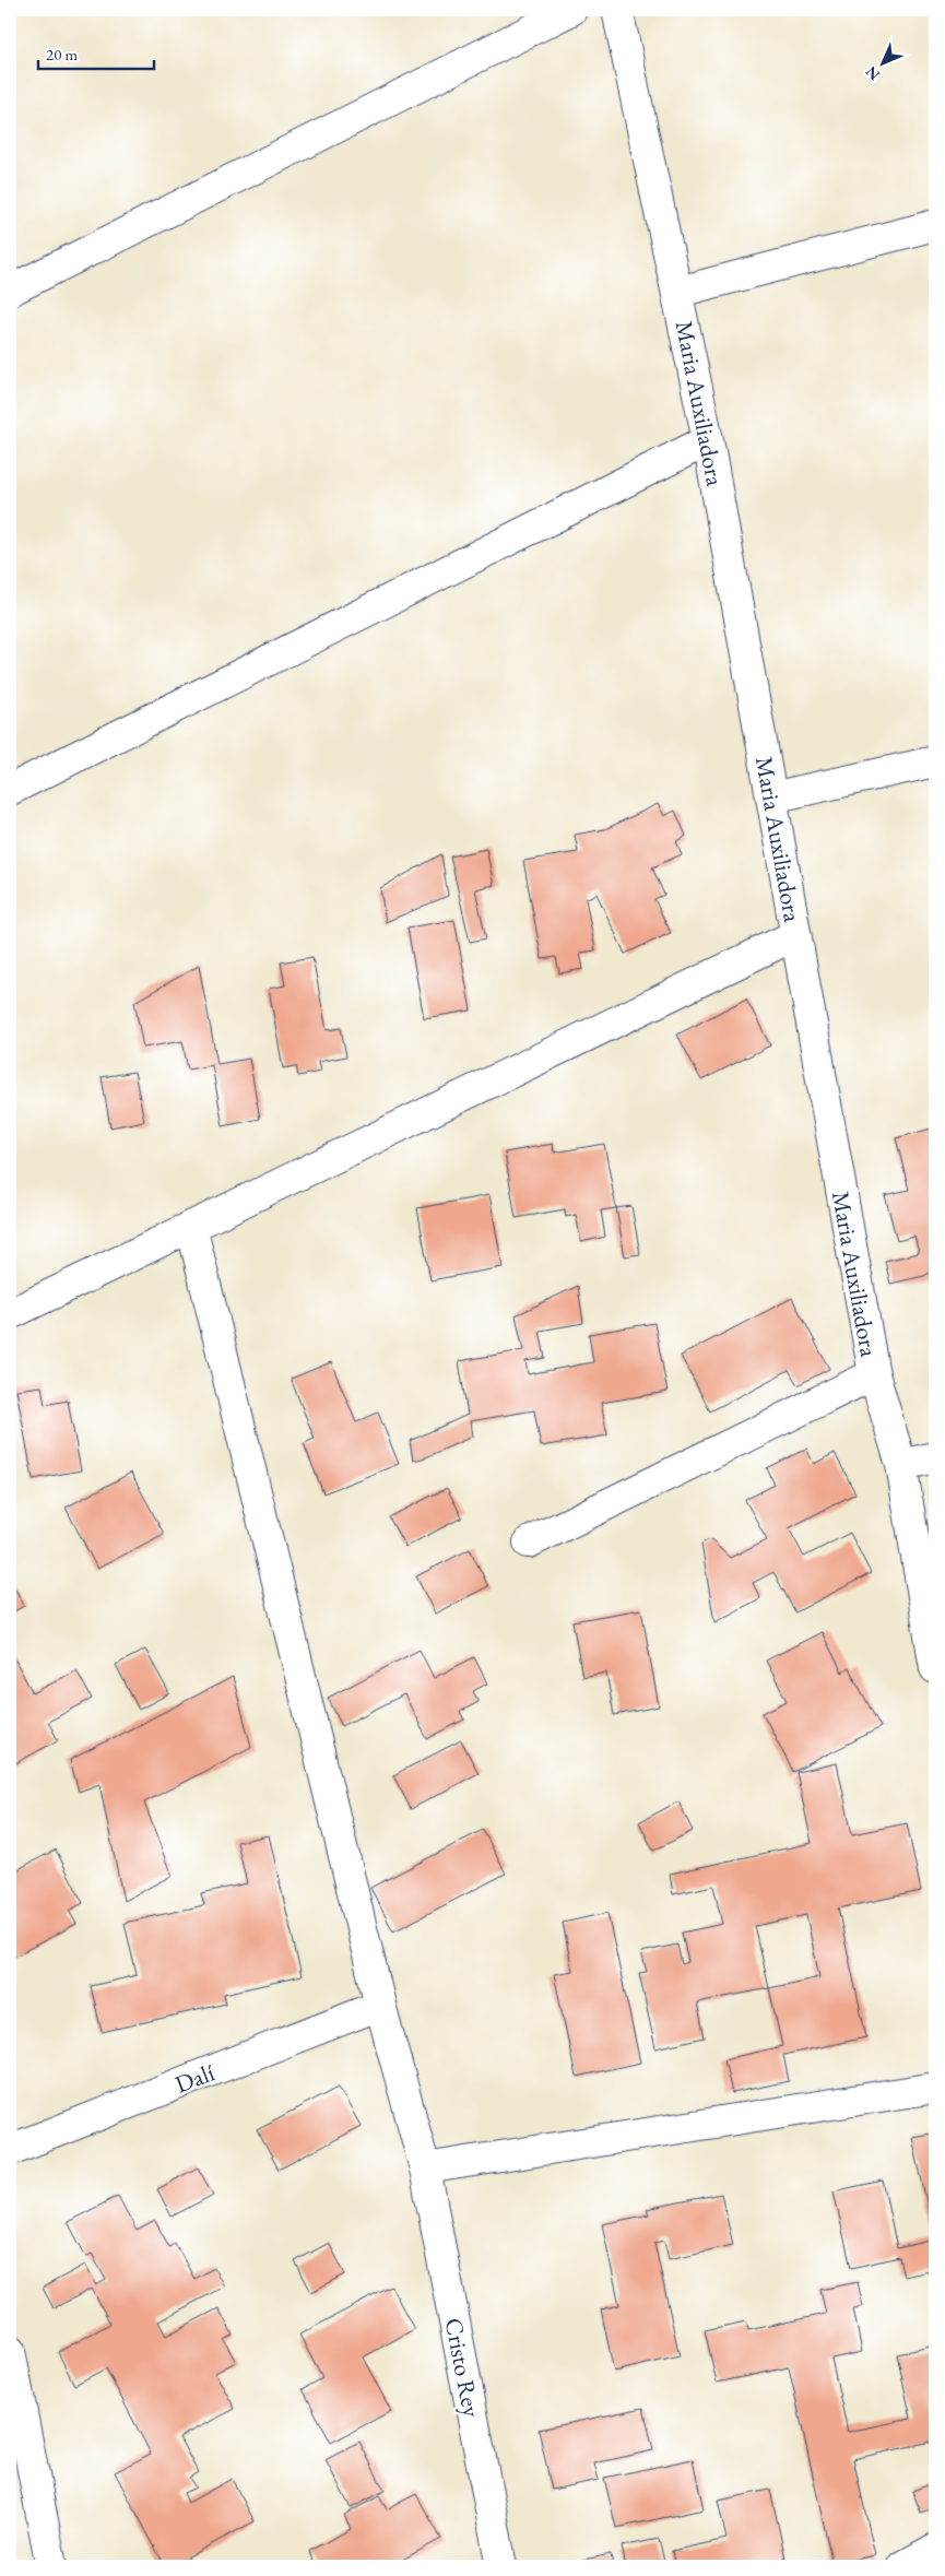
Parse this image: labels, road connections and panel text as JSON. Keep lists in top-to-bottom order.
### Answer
{
  "streets": {
    "street": ["Maria Auxiliadora", "Dalí", "Cristo Rey"]
  },
  "crossings": [
    ["Dalí", "Cristo Rey"]
  ],
  "scale_bar": "20 m",
  "north": "bottom left"
}
